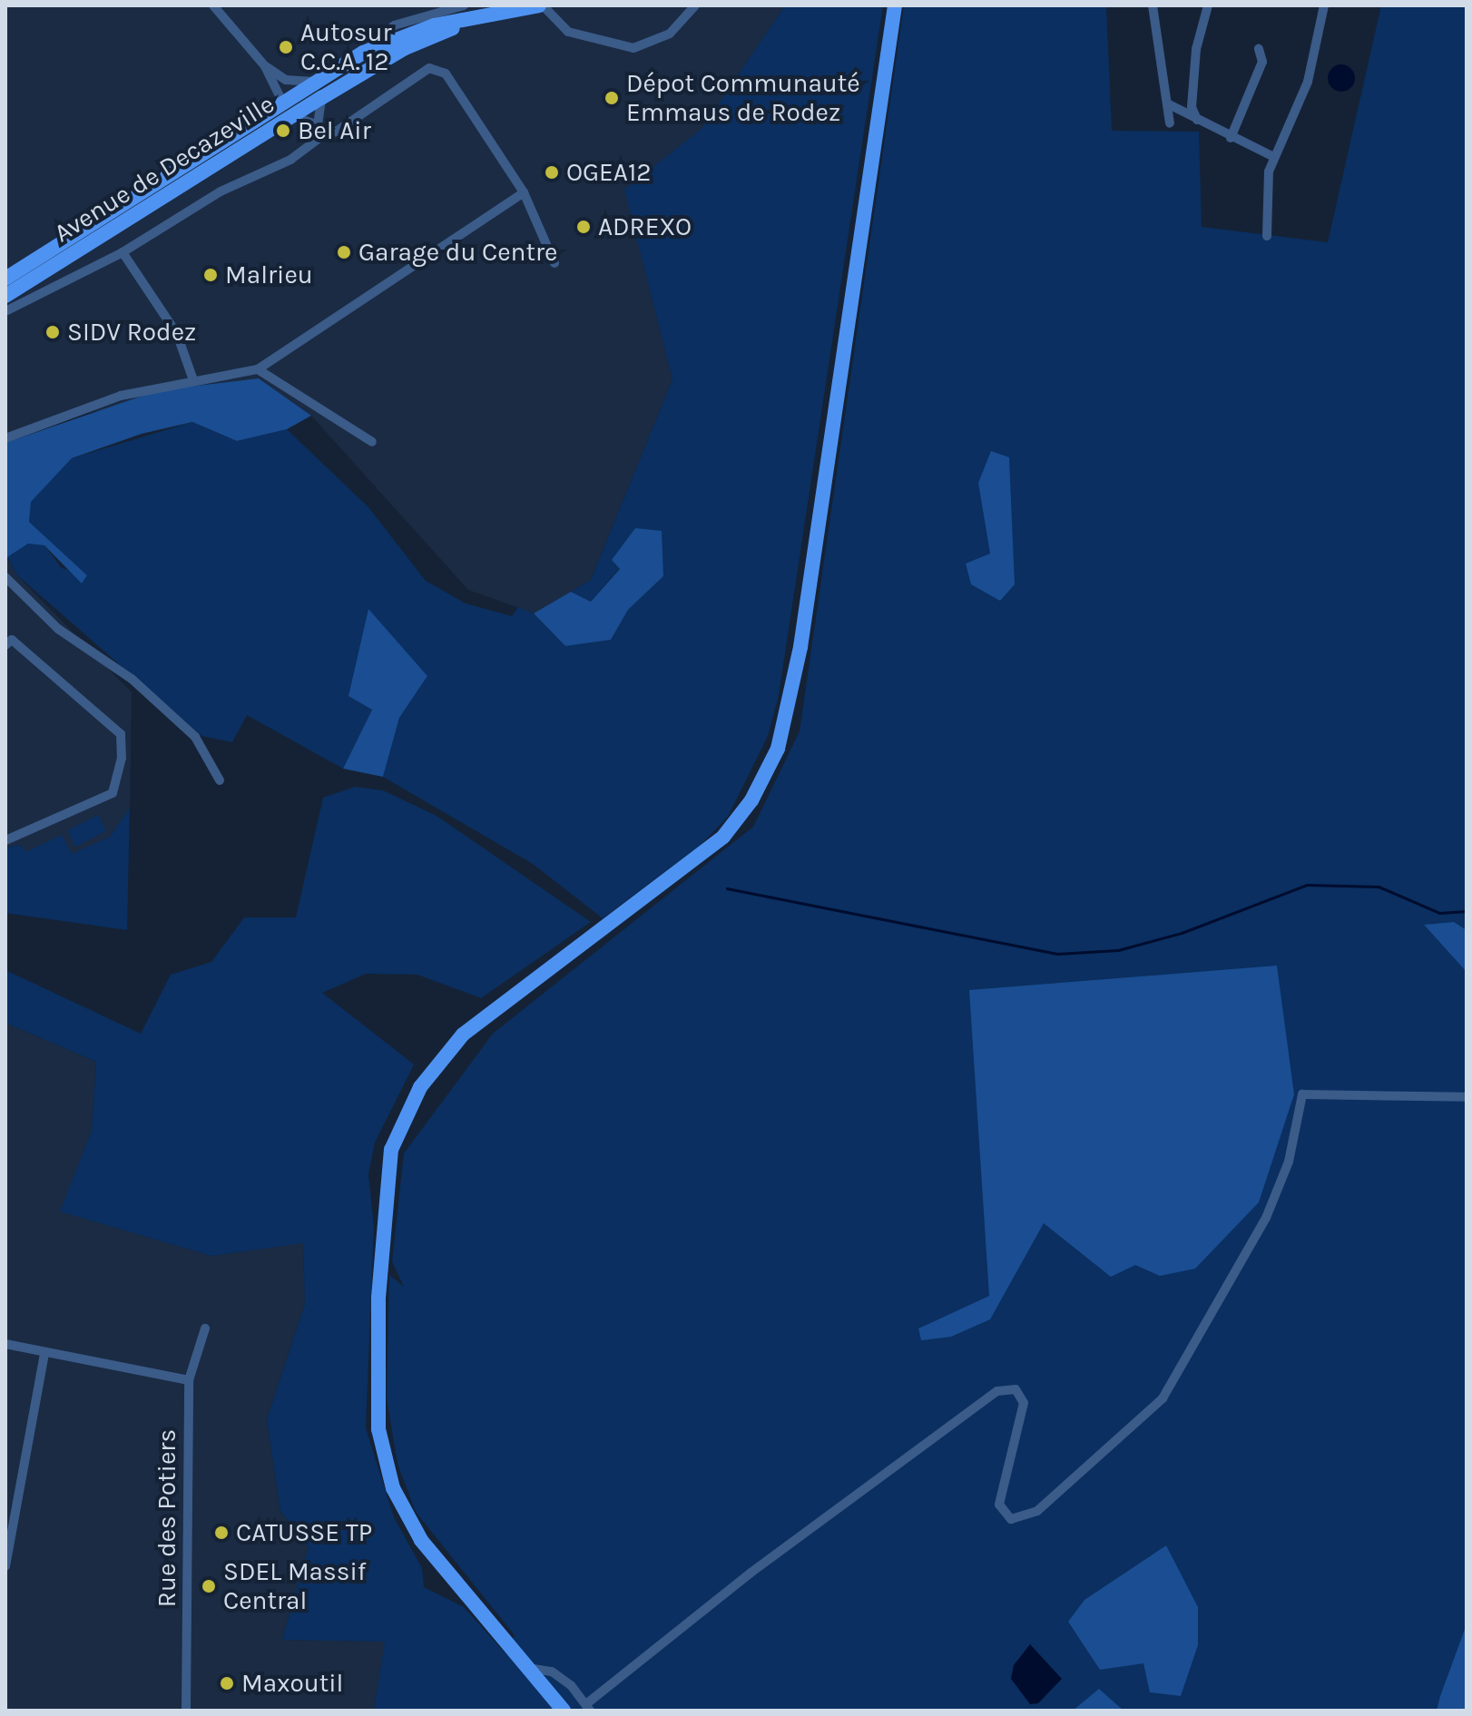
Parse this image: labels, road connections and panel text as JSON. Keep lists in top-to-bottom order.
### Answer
{
  "streets": {
    "main road": ["Avenue de Decazeville"],
    "street": ["Rue des Potiers"]
  },
  "places": [
    "Autosur C.C.A. 12",
    "Dépot Communauté Emmaus de Rodez",
    "Bel Air",
    "OGEA12",
    "ADREXO",
    "Garage du Centre",
    "Malrieu",
    "SIDV Rodez",
    "CATUSSE TP",
    "SDEL Massif Central",
    "Maxoutil"
  ]
}
